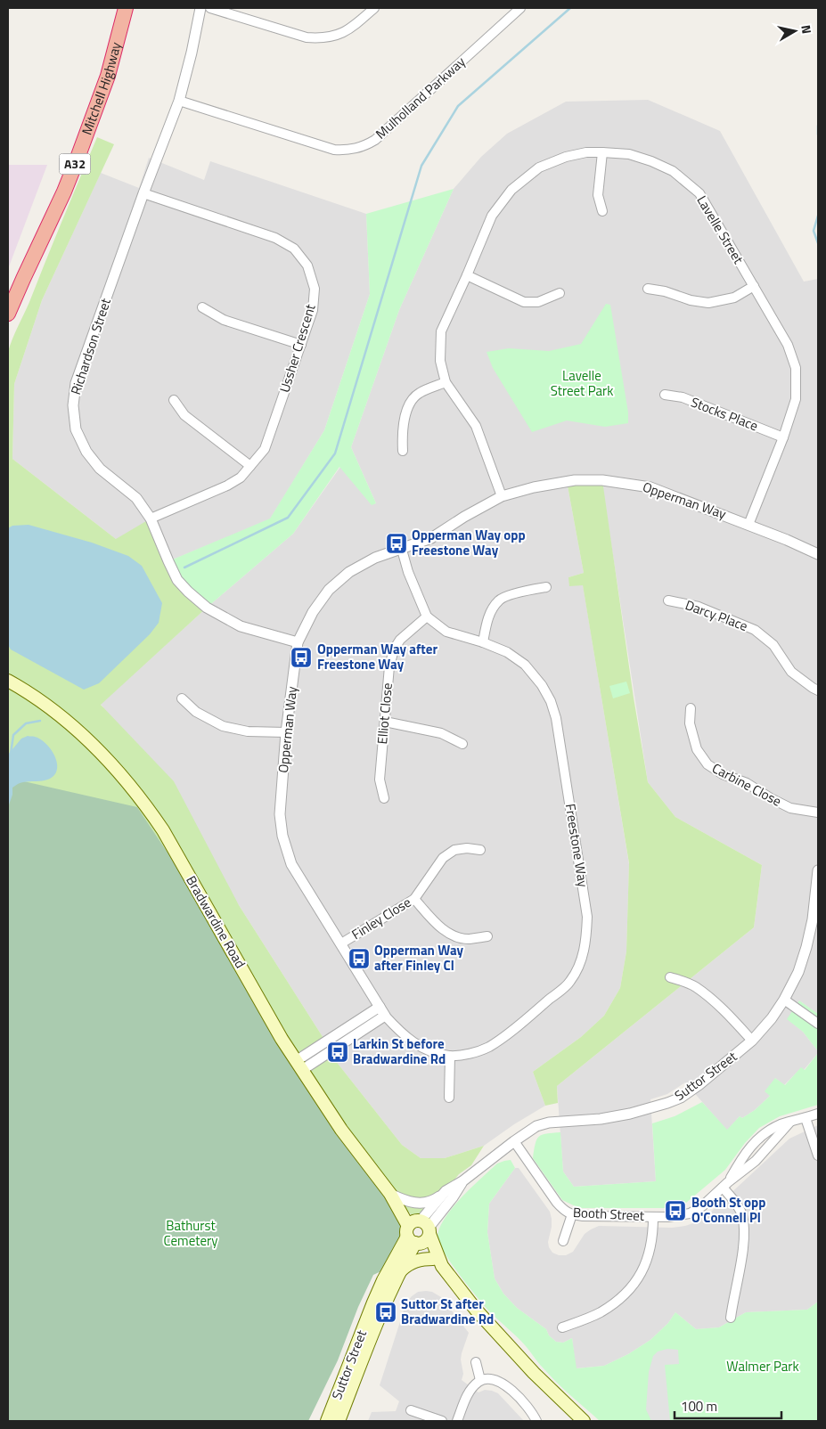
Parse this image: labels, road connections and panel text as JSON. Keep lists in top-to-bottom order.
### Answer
{
  "streets": {
    "highway": ["Mitchell Highway", "A32"],
    "main road": ["Bradwardine Road", "Suttor Street"],
    "street": [
      "Mulholland Parkway",
      "Lavelle Street",
      "Richardson Street",
      "Ussher Crescent",
      "Stocks Place",
      "Opperman Way",
      "Darcy Place",
      "Elliot Close",
      "Carbine Close",
      "Freestone Way",
      "Finley Close",
      "Booth Street"
    ]
  },
  "crossings": [
    ["Mulholland Parkway", "Richardson Street"],
    ["Lavelle Street", "Stocks Place"],
    ["Lavelle Street", "Opperman Way"],
    ["Richardson Street", "Ussher Crescent"],
    ["Richardson Street", "Opperman Way"],
    ["Opperman Way", "Freestone Way"],
    ["Opperman Way", "Finley Close"],
    ["Elliot Close", "Freestone Way"],
    ["Bradwardine Road", "Suttor Street"],
    ["Suttor Street", "Booth Street"]
  ],
  "parks": ["Lavelle Street Park", "Bathurst Cemetery", "Walmer Park"],
  "places": {
    "bus stop": [
      "Opperman Way opp Freestone Way",
      "Opperman Way after Freestone Way",
      "Opperman Way after Finley Cl",
      "Larkin St before Bradwardine Rd",
      "Booth St opp O'Connell Pl",
      "Suttor St after Bradwardine Rd"
    ]
  },
  "scale_bar": "100 m",
  "north": "right"
}
